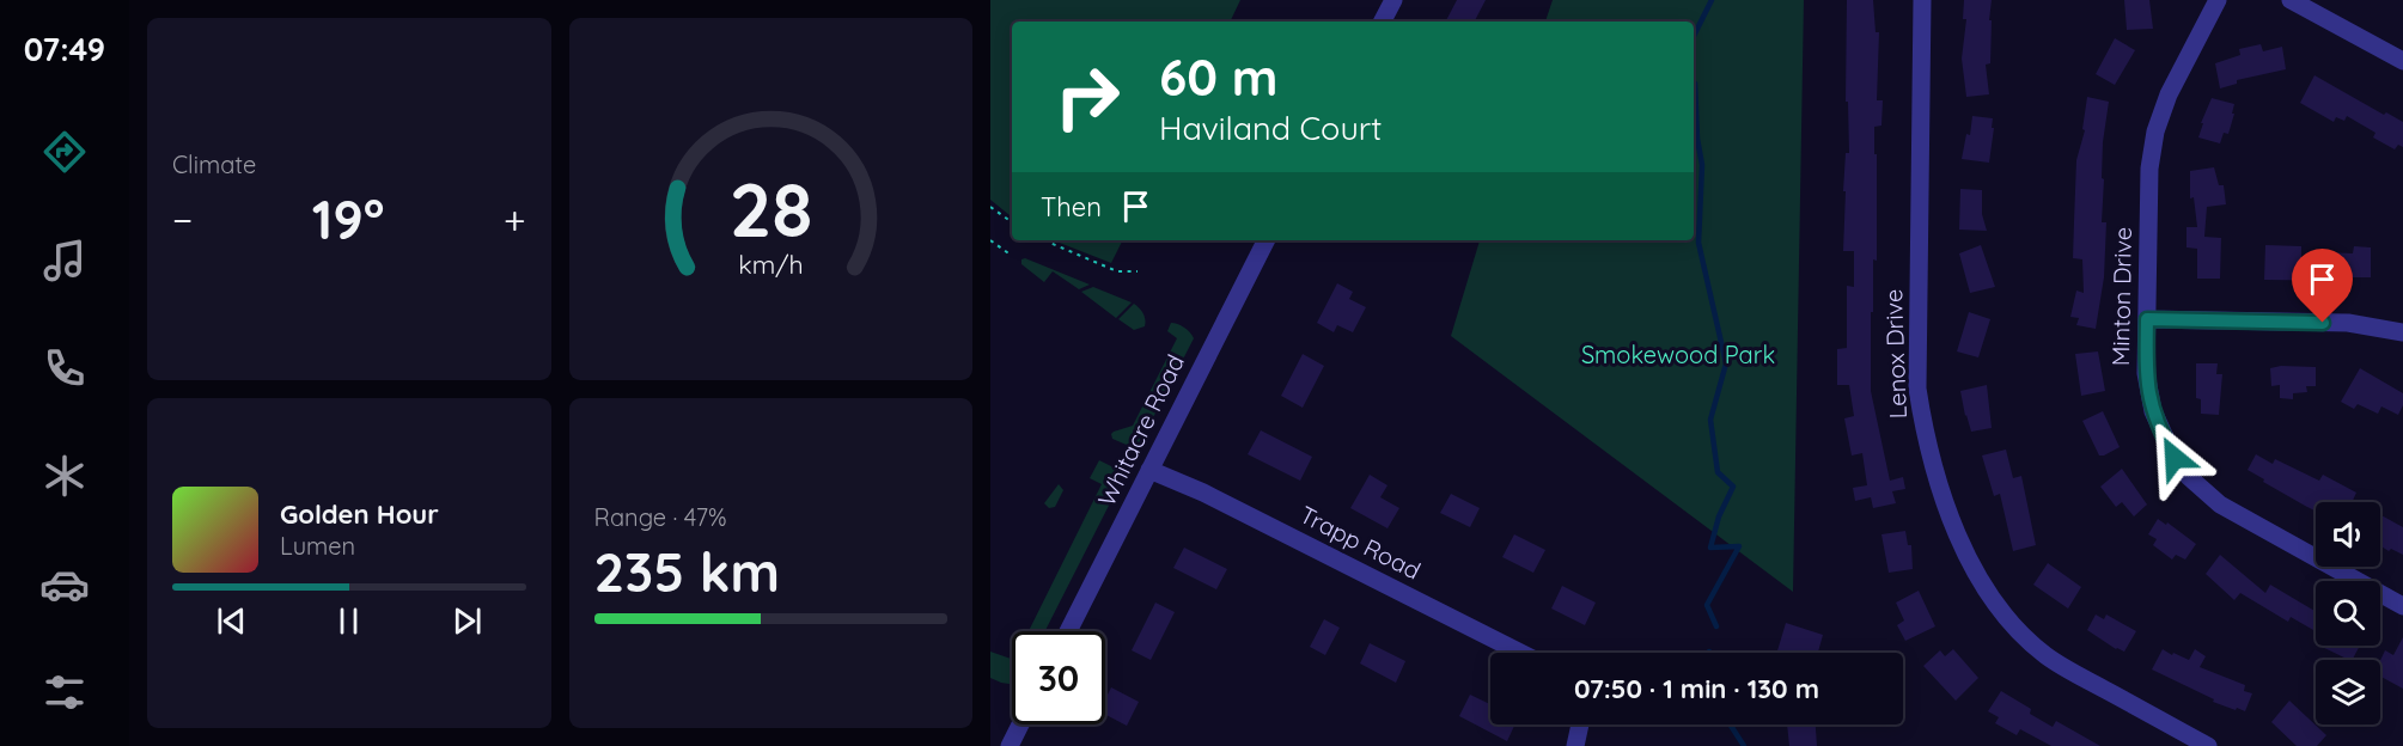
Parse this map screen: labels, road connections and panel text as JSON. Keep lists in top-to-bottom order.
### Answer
{
  "streets": {
    "street": [
      "Minton Drive",
      "Lenox Drive",
      "Whitacre Road",
      "Trapp Road"
    ]
  },
  "crossings": [
    ["Whitacre Road", "Trapp Road"]
  ],
  "parks": ["Smokewood Park"],
  "page": {
    "tabs": "07:49",
    "tile": [
      "Climate",
      ["Range · 47%", "235 km"]
    ],
    "turn": ["60 m", "Haviland Court"],
    "then": "Then",
    "heat": ["−", "19°", "+"],
    "song": ["Golden Hour", "Lumen"],
    "limit": "30",
    "trip": "07:50 · 1 min · 130 m",
    "gauge": ["28", "km/h"]
  }
}
